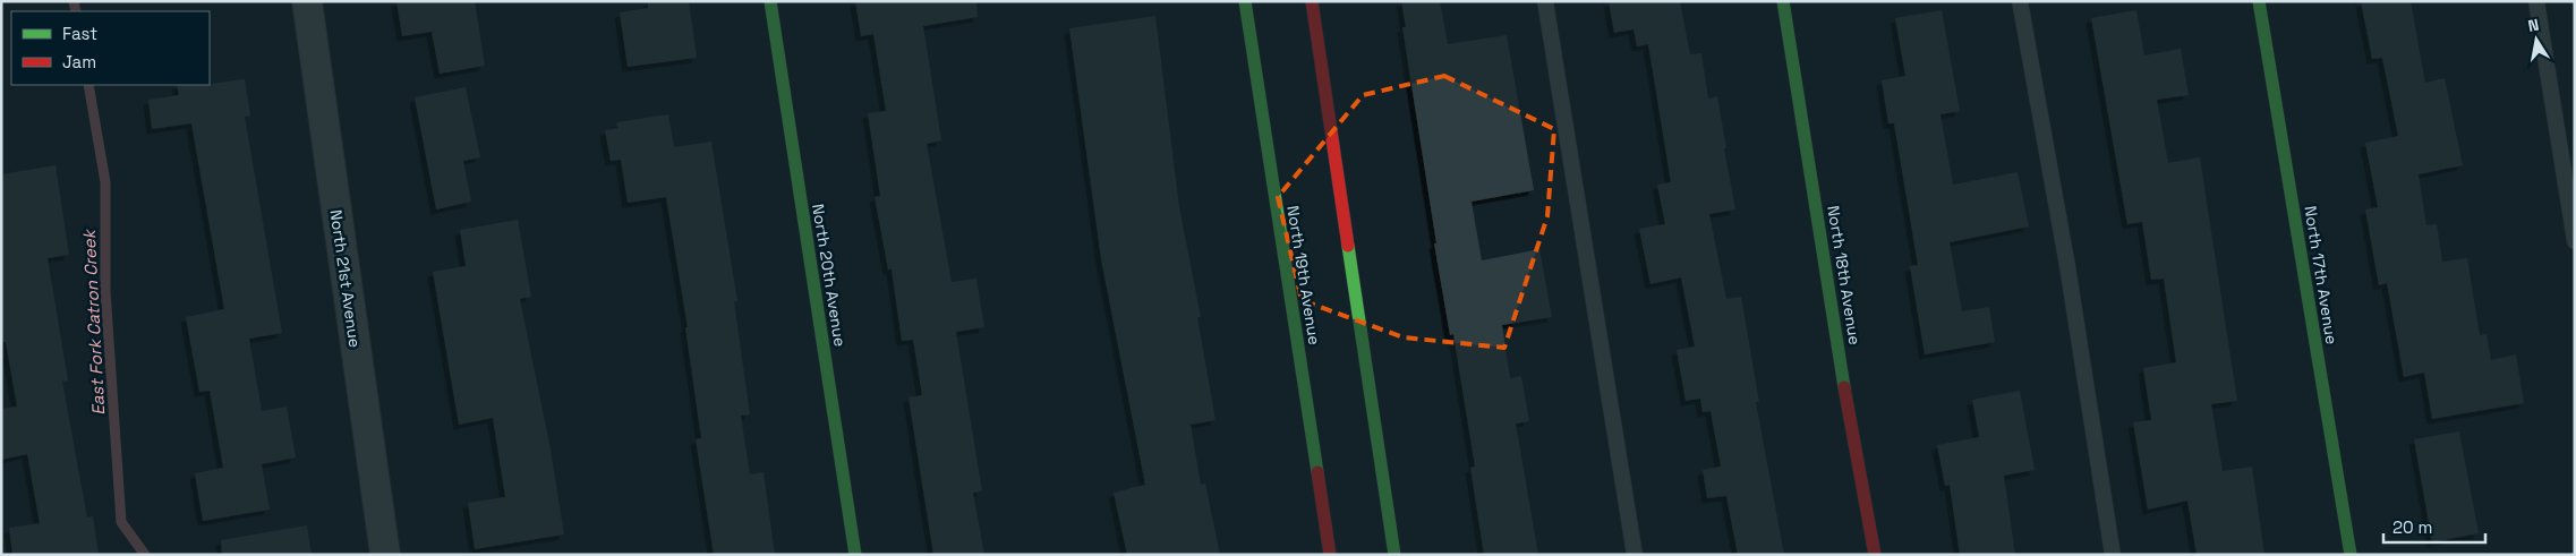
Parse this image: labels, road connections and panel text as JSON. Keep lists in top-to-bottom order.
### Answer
{
  "streets": {
    "street": [
      "North 20th Avenue",
      "North 19th Avenue",
      "North 18th Avenue",
      "North 17th Avenue",
      "North 21st Avenue"
    ]
  },
  "water": ["East Fork Catron Creek"],
  "legend": ["Fast", "Jam"],
  "scale_bar": "20 m",
  "north": "top"
}
